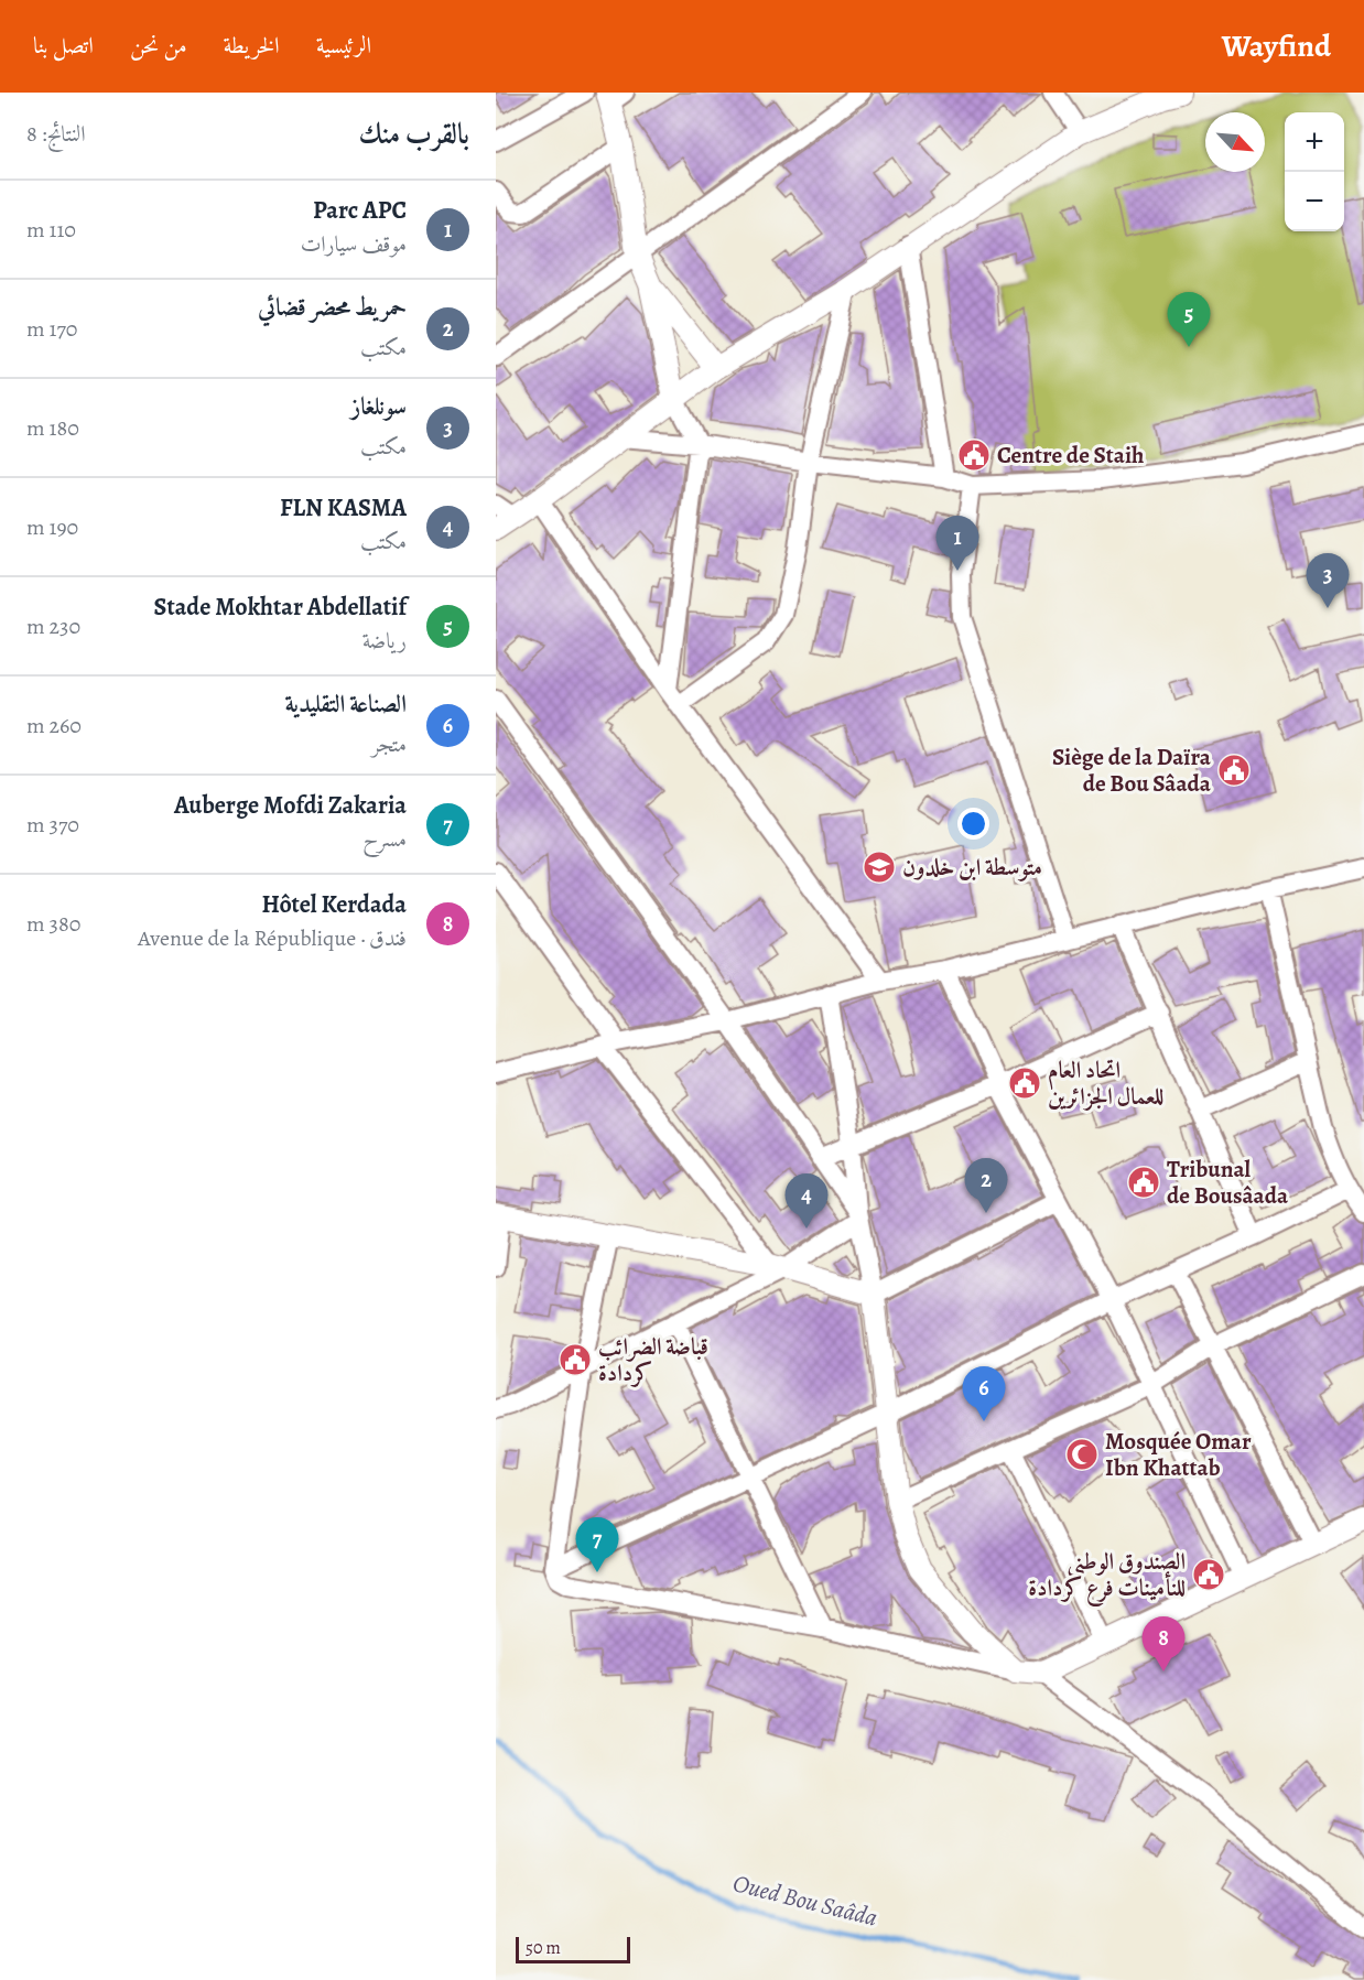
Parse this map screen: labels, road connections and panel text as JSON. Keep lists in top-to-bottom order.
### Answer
{
  "water": ["Oued Bou Saâda"],
  "places": {
    "public building": [
      "Centre de Staih",
      "Siège de la Daïra de Bou Sâada",
      "اتحاد العام للعمال الجزائرين",
      "Tribunal de Bousâada",
      "قباضة الضرائب كردادة",
      "الصندوق الوطني للنأمينات فرع كردادة"
    ],
    "school or university": ["متوسطة ابن خلدون"],
    "mosque": ["Mosquée Omar Ibn Khattab"]
  },
  "scale_bar": "50 m",
  "north": "bottom right",
  "page": {
    "header": "Wayfind",
    "nav": [
      "الرئيسية",
      "الخريطة",
      "من نحن",
      "اتصل بنا"
    ],
    "heading": ["بالقرب منك", "النتائج: 8"],
    "map_buttons": ["+", "−"],
    "list": [
      {
        "mark": "1",
        "name": "Parc APC",
        "note": "موقف سيارات",
        "value": "110 m"
      },
      {
        "mark": "2",
        "name": "حمريط محضر قضائي",
        "note": "مكتب",
        "value": "170 m"
      },
      {
        "mark": "3",
        "name": "سونلغاز",
        "note": "مكتب",
        "value": "180 m"
      },
      {
        "mark": "4",
        "name": "FLN KASMA",
        "note": "مكتب",
        "value": "190 m"
      },
      {
        "mark": "5",
        "name": "Stade Mokhtar Abdellatif",
        "note": "رياضة",
        "value": "230 m"
      },
      {
        "mark": "6",
        "name": "الصناعة التقليدية",
        "note": "متجر",
        "value": "260 m"
      },
      {
        "mark": "7",
        "name": "Auberge Mofdi Zakaria",
        "note": "مسرح",
        "value": "370 m"
      },
      {
        "mark": "8",
        "name": "Hôtel Kerdada",
        "note": "فندق · Avenue de la République",
        "value": "380 m"
      }
    ],
    "pins": [
      "5",
      "1",
      "3",
      "2",
      "4",
      "6",
      "7",
      "8"
    ],
    "scale": "50 m"
  }
}
